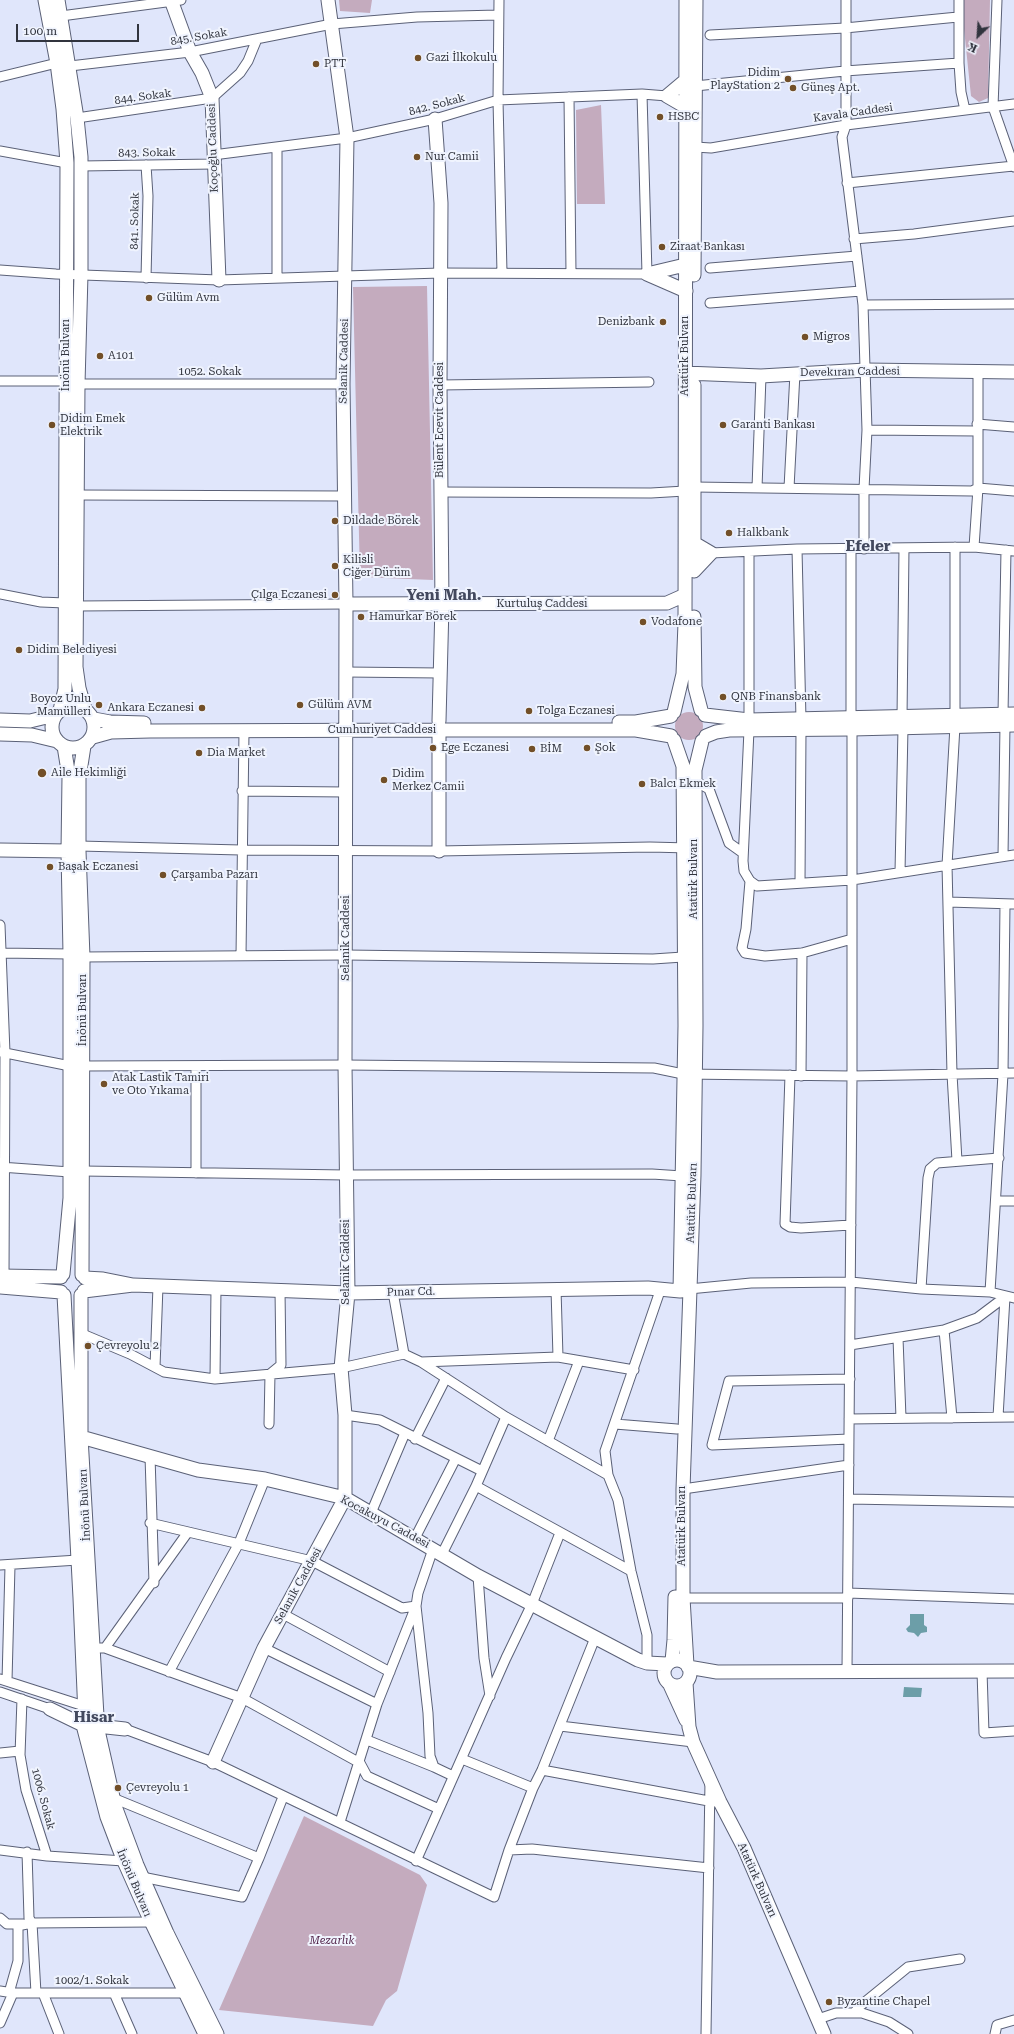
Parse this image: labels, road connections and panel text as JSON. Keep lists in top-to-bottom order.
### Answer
{
  "streets": {
    "main road": [
      "Koçoğlu Caddesi",
      "İnönü Bulvarı",
      "Atatürk Bulvarı",
      "Selanik Caddesi",
      "Devekıran Caddesi",
      "Bülent Ecevit Caddesi",
      "Kurtuluş Caddesi",
      "Cumhuriyet Caddesi",
      "Pınar Cd.",
      "Kocakuyu Caddesi"
    ],
    "street": [
      "845. Sokak",
      "844. Sokak",
      "842. Sokak",
      "Kavala Caddesi",
      "843. Sokak",
      "841. Sokak",
      "1052. Sokak",
      "1006. Sokak",
      "1002/1. Sokak"
    ]
  },
  "crossings": [
    ["845. Sokak", "Koçoğlu Caddesi"],
    ["845. Sokak", "İnönü Bulvarı"],
    ["845. Sokak", "Selanik Caddesi"],
    ["844. Sokak", "Koçoğlu Caddesi"],
    ["844. Sokak", "İnönü Bulvarı"],
    ["842. Sokak", "Koçoğlu Caddesi"],
    ["842. Sokak", "843. Sokak"],
    ["842. Sokak", "Selanik Caddesi"],
    ["842. Sokak", "Bülent Ecevit Caddesi"],
    ["Kavala Caddesi", "Atatürk Bulvarı"],
    ["Koçoğlu Caddesi", "843. Sokak"],
    ["843. Sokak", "841. Sokak"],
    ["843. Sokak", "İnönü Bulvarı"],
    ["İnönü Bulvarı", "1052. Sokak"],
    ["İnönü Bulvarı", "Cumhuriyet Caddesi"],
    ["İnönü Bulvarı", "Pınar Cd."],
    ["İnönü Bulvarı", "Kocakuyu Caddesi"],
    ["İnönü Bulvarı", "1002/1. Sokak"],
    ["Atatürk Bulvarı", "Devekıran Caddesi"],
    ["Atatürk Bulvarı", "Cumhuriyet Caddesi"],
    ["Atatürk Bulvarı", "Pınar Cd."],
    ["Atatürk Bulvarı", "Kocakuyu Caddesi"],
    ["Selanik Caddesi", "1052. Sokak"],
    ["Selanik Caddesi", "Kurtuluş Caddesi"],
    ["Selanik Caddesi", "Cumhuriyet Caddesi"],
    ["Selanik Caddesi", "Pınar Cd."],
    ["Selanik Caddesi", "Kocakuyu Caddesi"],
    ["Bülent Ecevit Caddesi", "Kurtuluş Caddesi"],
    ["Bülent Ecevit Caddesi", "Cumhuriyet Caddesi"]
  ],
  "districts": ["Efeler", "Yeni Mah.", "Hisar"],
  "parks": ["Mezarlık"],
  "places": [
    "Gazi İlkokulu",
    "PTT",
    "Didim PlayStation 2",
    "Güneş Apt.",
    "HSBC",
    "Nur Camii",
    "Ziraat Bankası",
    "Gülüm Avm",
    "Denizbank",
    "Migros",
    "A101",
    "Didim Emek Elektrik",
    "Garanti Bankası",
    "Dildade Börek",
    "Halkbank",
    "Kilisli Ciğer Dürüm",
    "Çılga Eczanesi",
    "Hamurkar Börek",
    "Vodafone",
    "Didim Belediyesi",
    "QNB Finansbank",
    "Boyoz Unlu Mamülleri",
    "Gülüm AVM",
    "Ankara Eczanesi",
    "Tolga Eczanesi",
    "Ege Eczanesi",
    "Şok",
    "BİM",
    "Dia Market",
    "Aile Hekimliği",
    "Didim Merkez Camii",
    "Balcı Ekmek",
    "Başak Eczanesi",
    "Çarşamba Pazarı",
    "Atak Lastik Tamiri ve Oto Yıkama",
    "Çevreyolu 2",
    "Çevreyolu 1",
    "Byzantine Chapel"
  ],
  "scale_bar": "100 m",
  "north": "bottom left"
}
